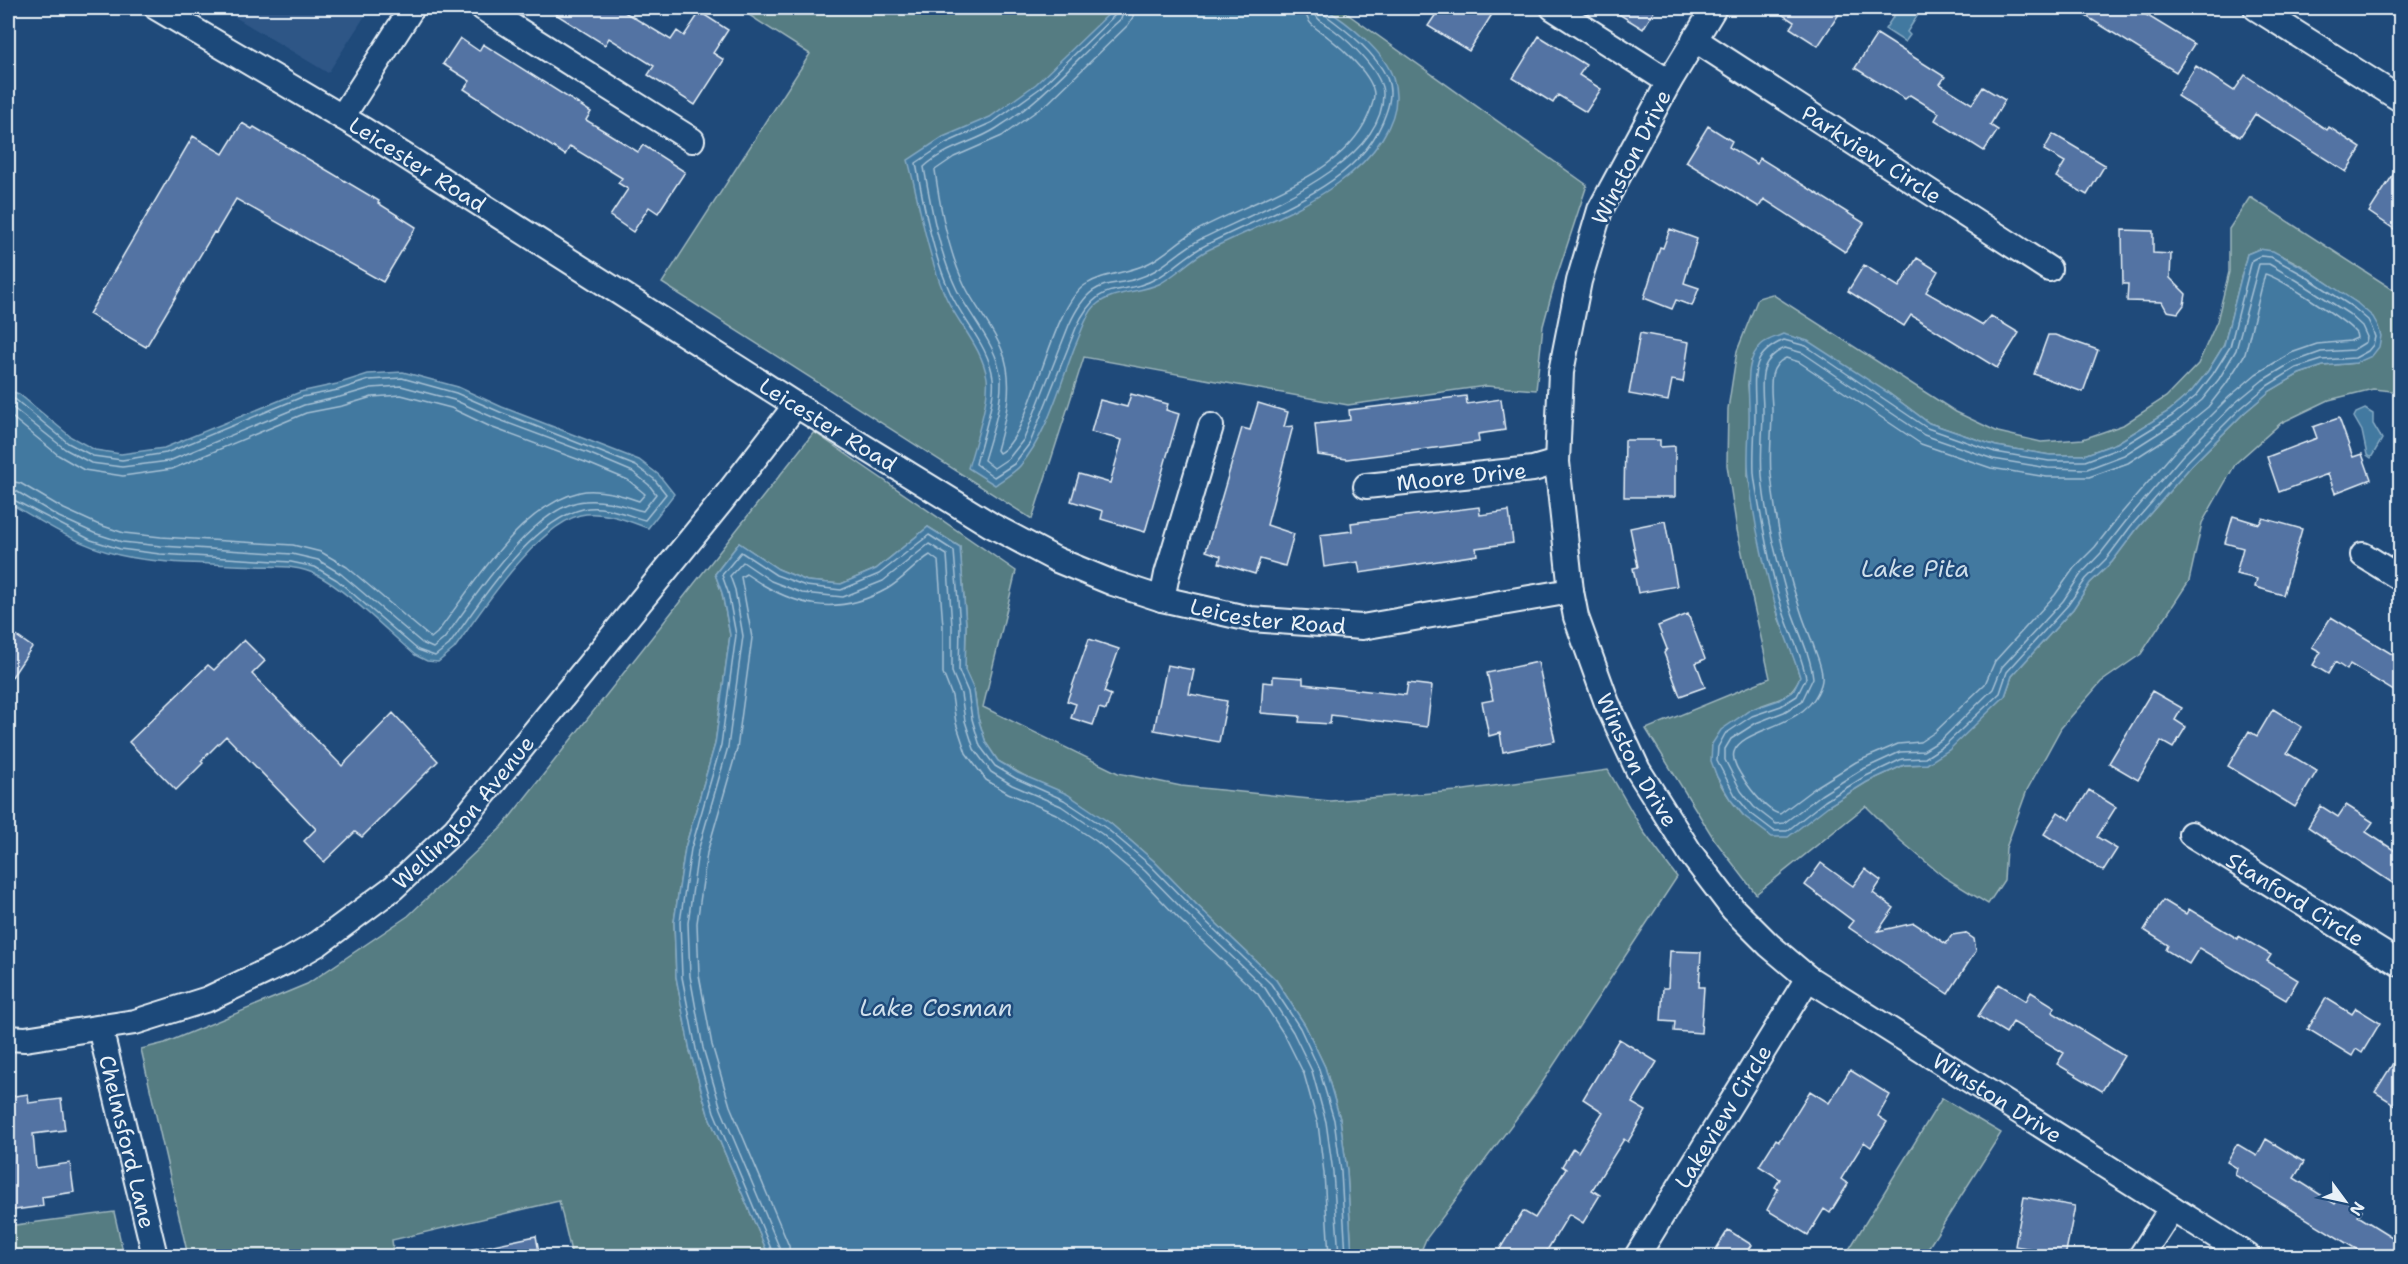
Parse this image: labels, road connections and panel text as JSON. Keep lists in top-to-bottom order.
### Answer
{
  "streets": {
    "street": [
      "Parkview Circle",
      "Winston Drive",
      "Leicester Road",
      "Moore Drive",
      "Wellington Avenue",
      "Stanford Circle",
      "Lakeview Circle",
      "Chelmsford Lane"
    ]
  },
  "crossings": [
    ["Parkview Circle", "Winston Drive"],
    ["Winston Drive", "Leicester Road"],
    ["Winston Drive", "Moore Drive"],
    ["Winston Drive", "Lakeview Circle"],
    ["Leicester Road", "Wellington Avenue"],
    ["Wellington Avenue", "Chelmsford Lane"]
  ],
  "water": ["Lake Pita", "Lake Cosman"],
  "north": "bottom right"
}
